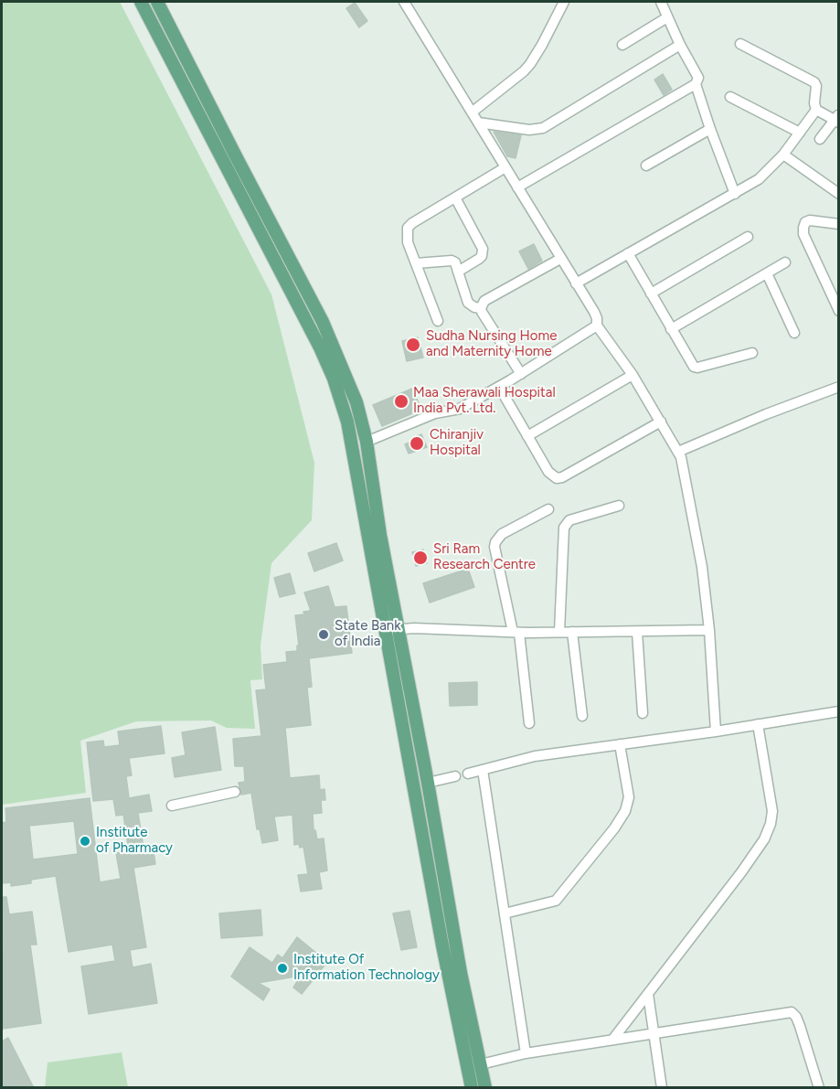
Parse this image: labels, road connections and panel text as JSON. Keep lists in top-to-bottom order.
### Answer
{
  "places": [
    "Sudha Nursing Home and Maternity Home",
    "Maa Sherawali Hospital India Pvt. Ltd.",
    "Chiranjiv Hospital",
    "Sri Ram Research Centre",
    "State Bank of India",
    "Institute of Pharmacy",
    "Institute Of Information Technology"
  ]
}
